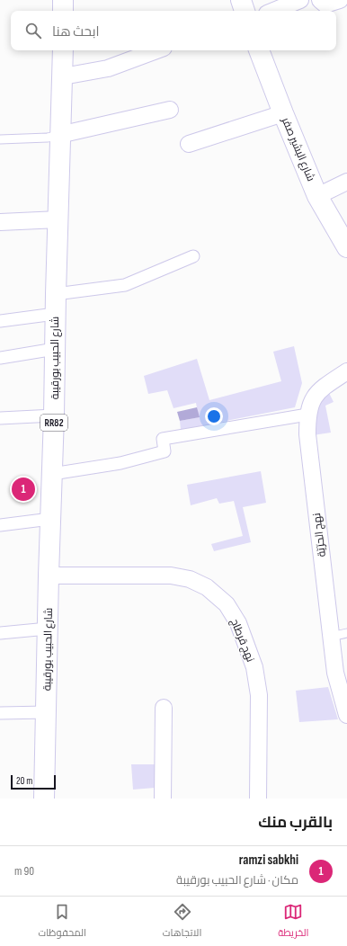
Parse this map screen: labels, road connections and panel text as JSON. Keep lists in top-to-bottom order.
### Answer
{
  "streets": {
    "main road": ["شارع البشير صفر", "شارع الحبيب بورقيبة", "RR82"],
    "street": ["نهج الحرّيّة", "نهج قرطاج"]
  },
  "crossings": [
    ["شارع الحبيب بورقيبة", "نهج قرطاج"]
  ],
  "scale_bar": "20 m",
  "page": {
    "search": "ابحث هنا",
    "pins": "1",
    "scale": "20 m",
    "heading": "بالقرب منك",
    "list": [
      {
        "mark": "1",
        "name": "ramzi sabkhi",
        "note": "مكان · شارع الحبيب بورقيبة",
        "value": "90 m"
      }
    ],
    "nav": ["الخريطة", "الاتجاهات", "المحفوظات"]
  }
}
